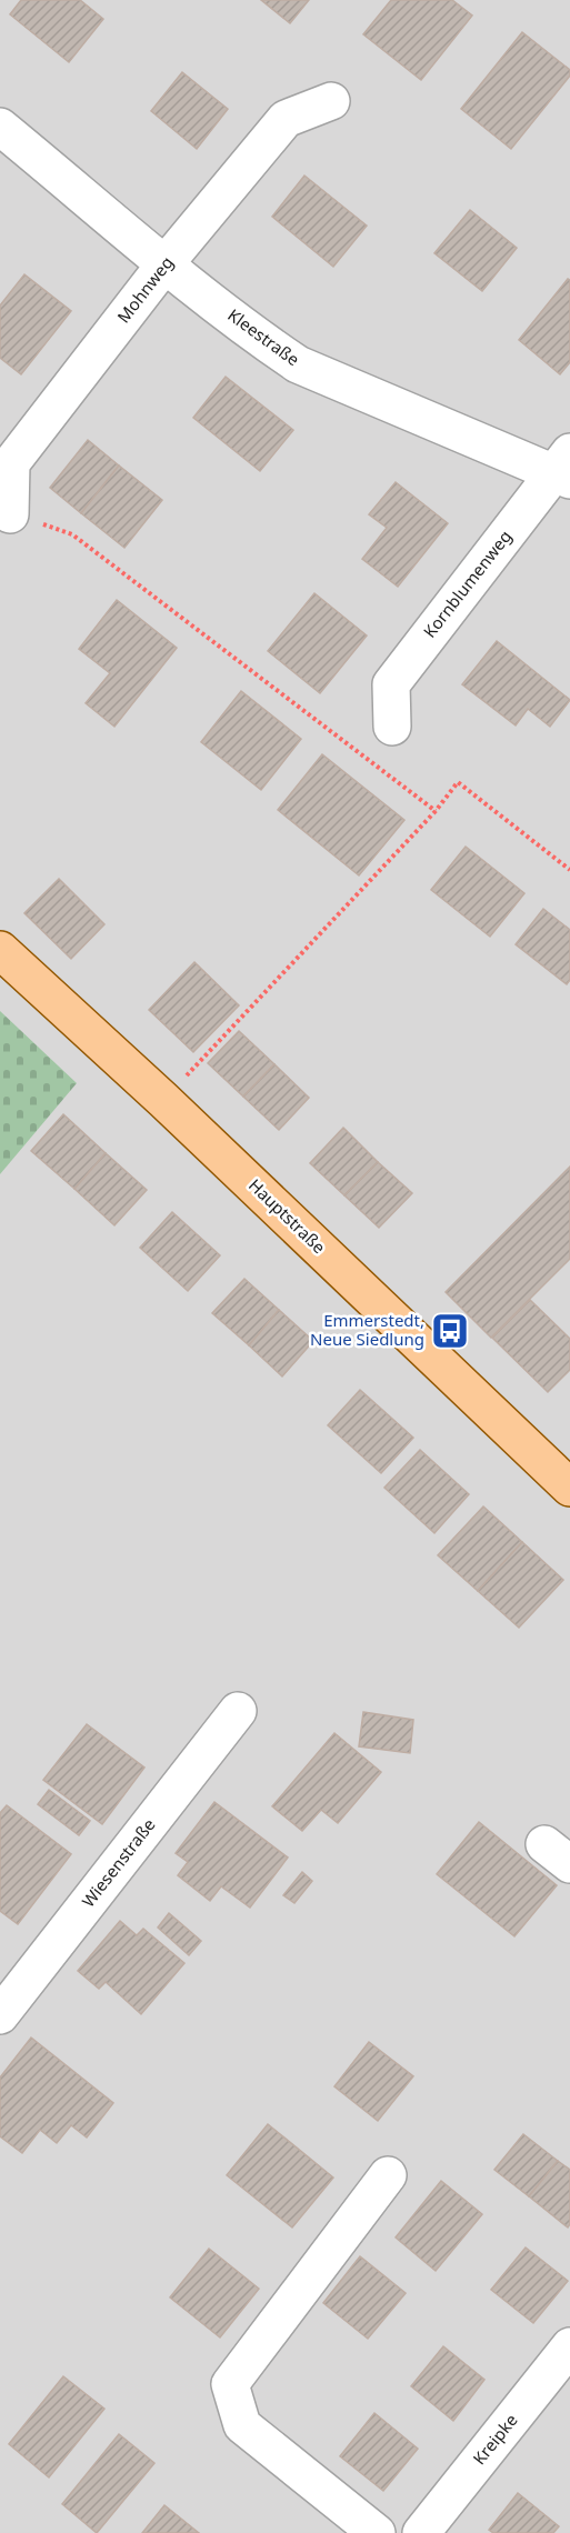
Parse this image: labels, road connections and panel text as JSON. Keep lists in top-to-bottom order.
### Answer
{
  "streets": {
    "main road": ["Hauptstraße"],
    "street": [
      "Mohnweg",
      "Kleestraße",
      "Kornblumenweg",
      "Wiesenstraße",
      "Kreipke"
    ]
  },
  "crossings": [
    ["Mohnweg", "Kleestraße"],
    ["Kleestraße", "Kornblumenweg"]
  ],
  "places": {
    "bus stop": ["Emmerstedt, Neue Siedlung"]
  }
}
